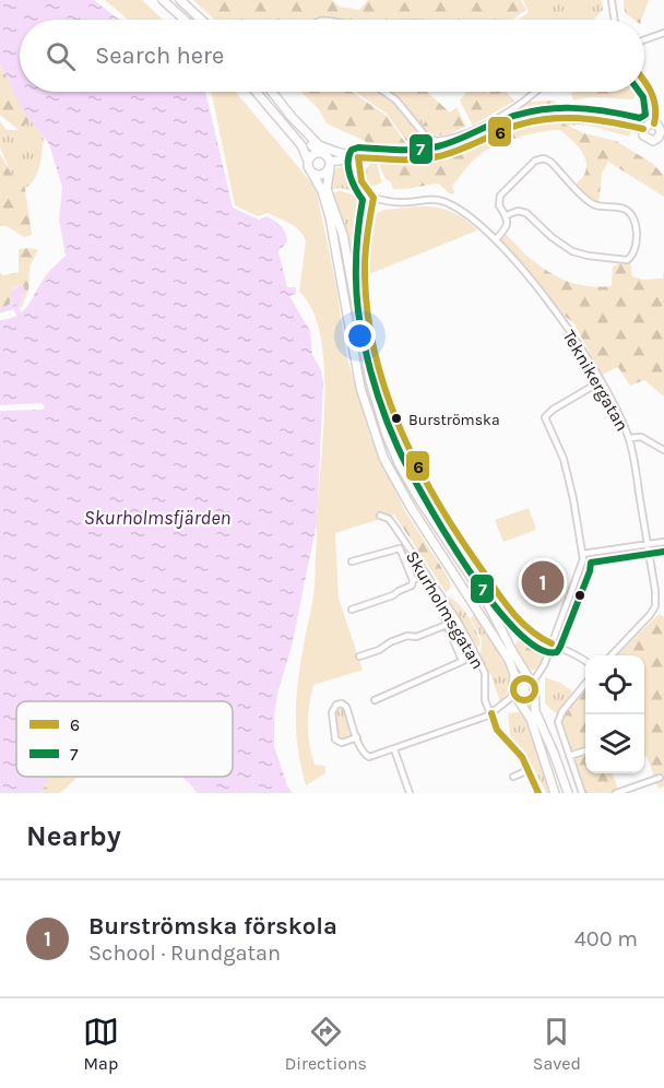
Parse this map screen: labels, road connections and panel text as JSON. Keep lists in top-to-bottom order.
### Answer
{
  "streets": {
    "street": ["Teknikergatan", "Skurholmsgatan"]
  },
  "water": ["Skurholmsfjärden"],
  "places": ["Burströmska"],
  "lines": ["transit line 6", "transit line 7"],
  "legend": ["6", "7"],
  "page": {
    "search": "Search here",
    "pins": "1",
    "heading": "Nearby",
    "list": [
      {
        "mark": "1",
        "name": "Burströmska förskola",
        "note": "School · Rundgatan",
        "value": "400 m"
      }
    ],
    "nav": ["Map", "Directions", "Saved"]
  }
}
